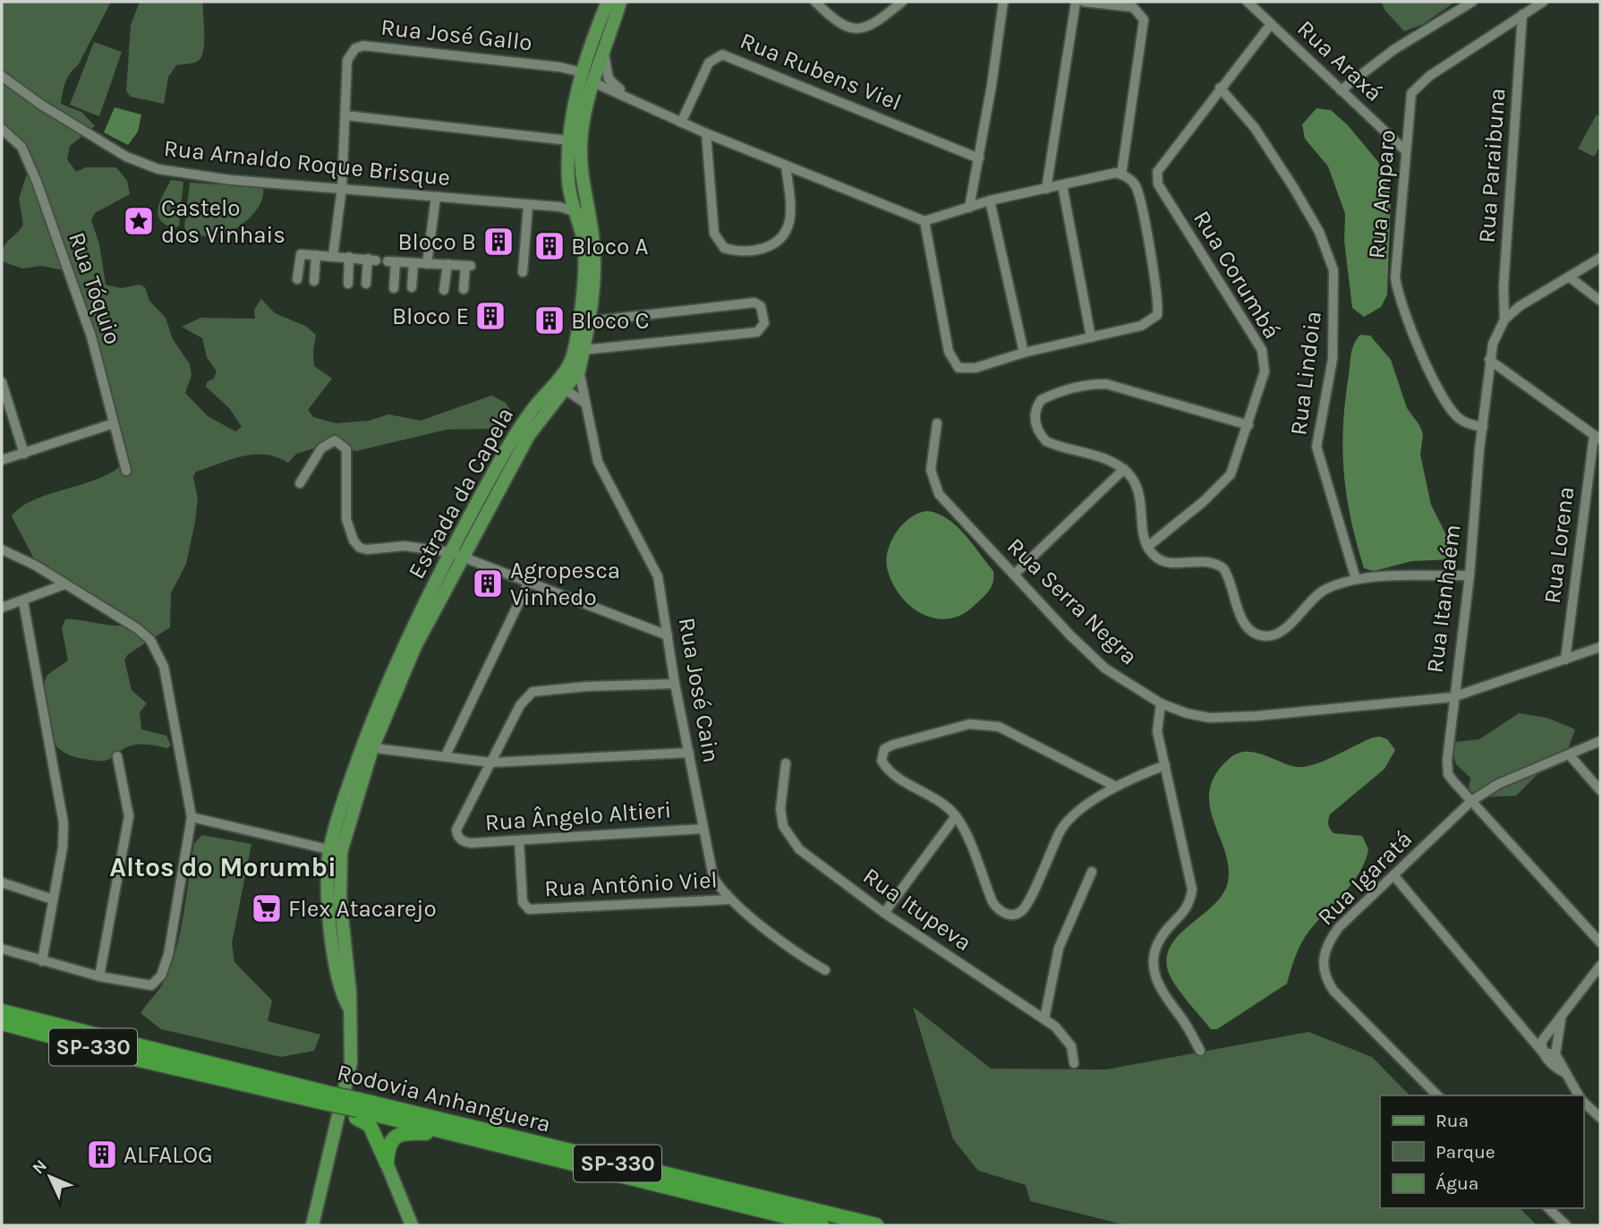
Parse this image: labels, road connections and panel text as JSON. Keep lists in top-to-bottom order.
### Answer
{
  "streets": {
    "highway": ["SP-330", "Rodovia Anhanguera"],
    "main road": ["Estrada da Capela"],
    "street": [
      "Rua José Gallo",
      "Rua Araxá",
      "Rua Rubens Viel",
      "Rua Arnaldo Roque Brisque",
      "Rua Paraibuna",
      "Rua Amparo",
      "Rua Corumbá",
      "Rua Tóquio",
      "Rua Lindoia",
      "Rua Lorena",
      "Rua Itanhaém",
      "Rua Serra Negra",
      "Rua José Cain",
      "Rua Ângelo Altieri",
      "Rua Igaratá",
      "Rua Antônio Viel",
      "Rua Itupeva"
    ]
  },
  "crossings": [
    ["Rua José Gallo", "Rua Arnaldo Roque Brisque"],
    ["Rua José Gallo", "Estrada da Capela"],
    ["Rua Araxá", "Rua Amparo"],
    ["Rua Araxá", "Rua Corumbá"],
    ["Rua Arnaldo Roque Brisque", "Estrada da Capela"],
    ["Rua Paraibuna", "Rua Amparo"],
    ["Rua Paraibuna", "Rua Itanhaém"],
    ["Rua Amparo", "Rua Itanhaém"],
    ["Rua Corumbá", "Rua Lindoia"],
    ["Estrada da Capela", "Rua José Cain"],
    ["Rua Lorena", "Rua Serra Negra"],
    ["Rua Itanhaém", "Rua Serra Negra"],
    ["Rua Itanhaém", "Rua Igaratá"],
    ["Rua José Cain", "Rua Ângelo Altieri"],
    ["Rua José Cain", "Rua Antônio Viel"],
    ["Rua Ângelo Altieri", "Rua Antônio Viel"]
  ],
  "districts": ["Altos do Morumbi"],
  "places": {
    "place": ["Castelo dos Vinhais"],
    "building": [
      "Bloco B",
      "Bloco A",
      "Bloco E",
      "Bloco C",
      "Agropesca Vinhedo",
      "ALFALOG"
    ],
    "supermarket": ["Flex Atacarejo"]
  },
  "legend": ["Rua", "Parque", "Água"],
  "north": "top left"
}
